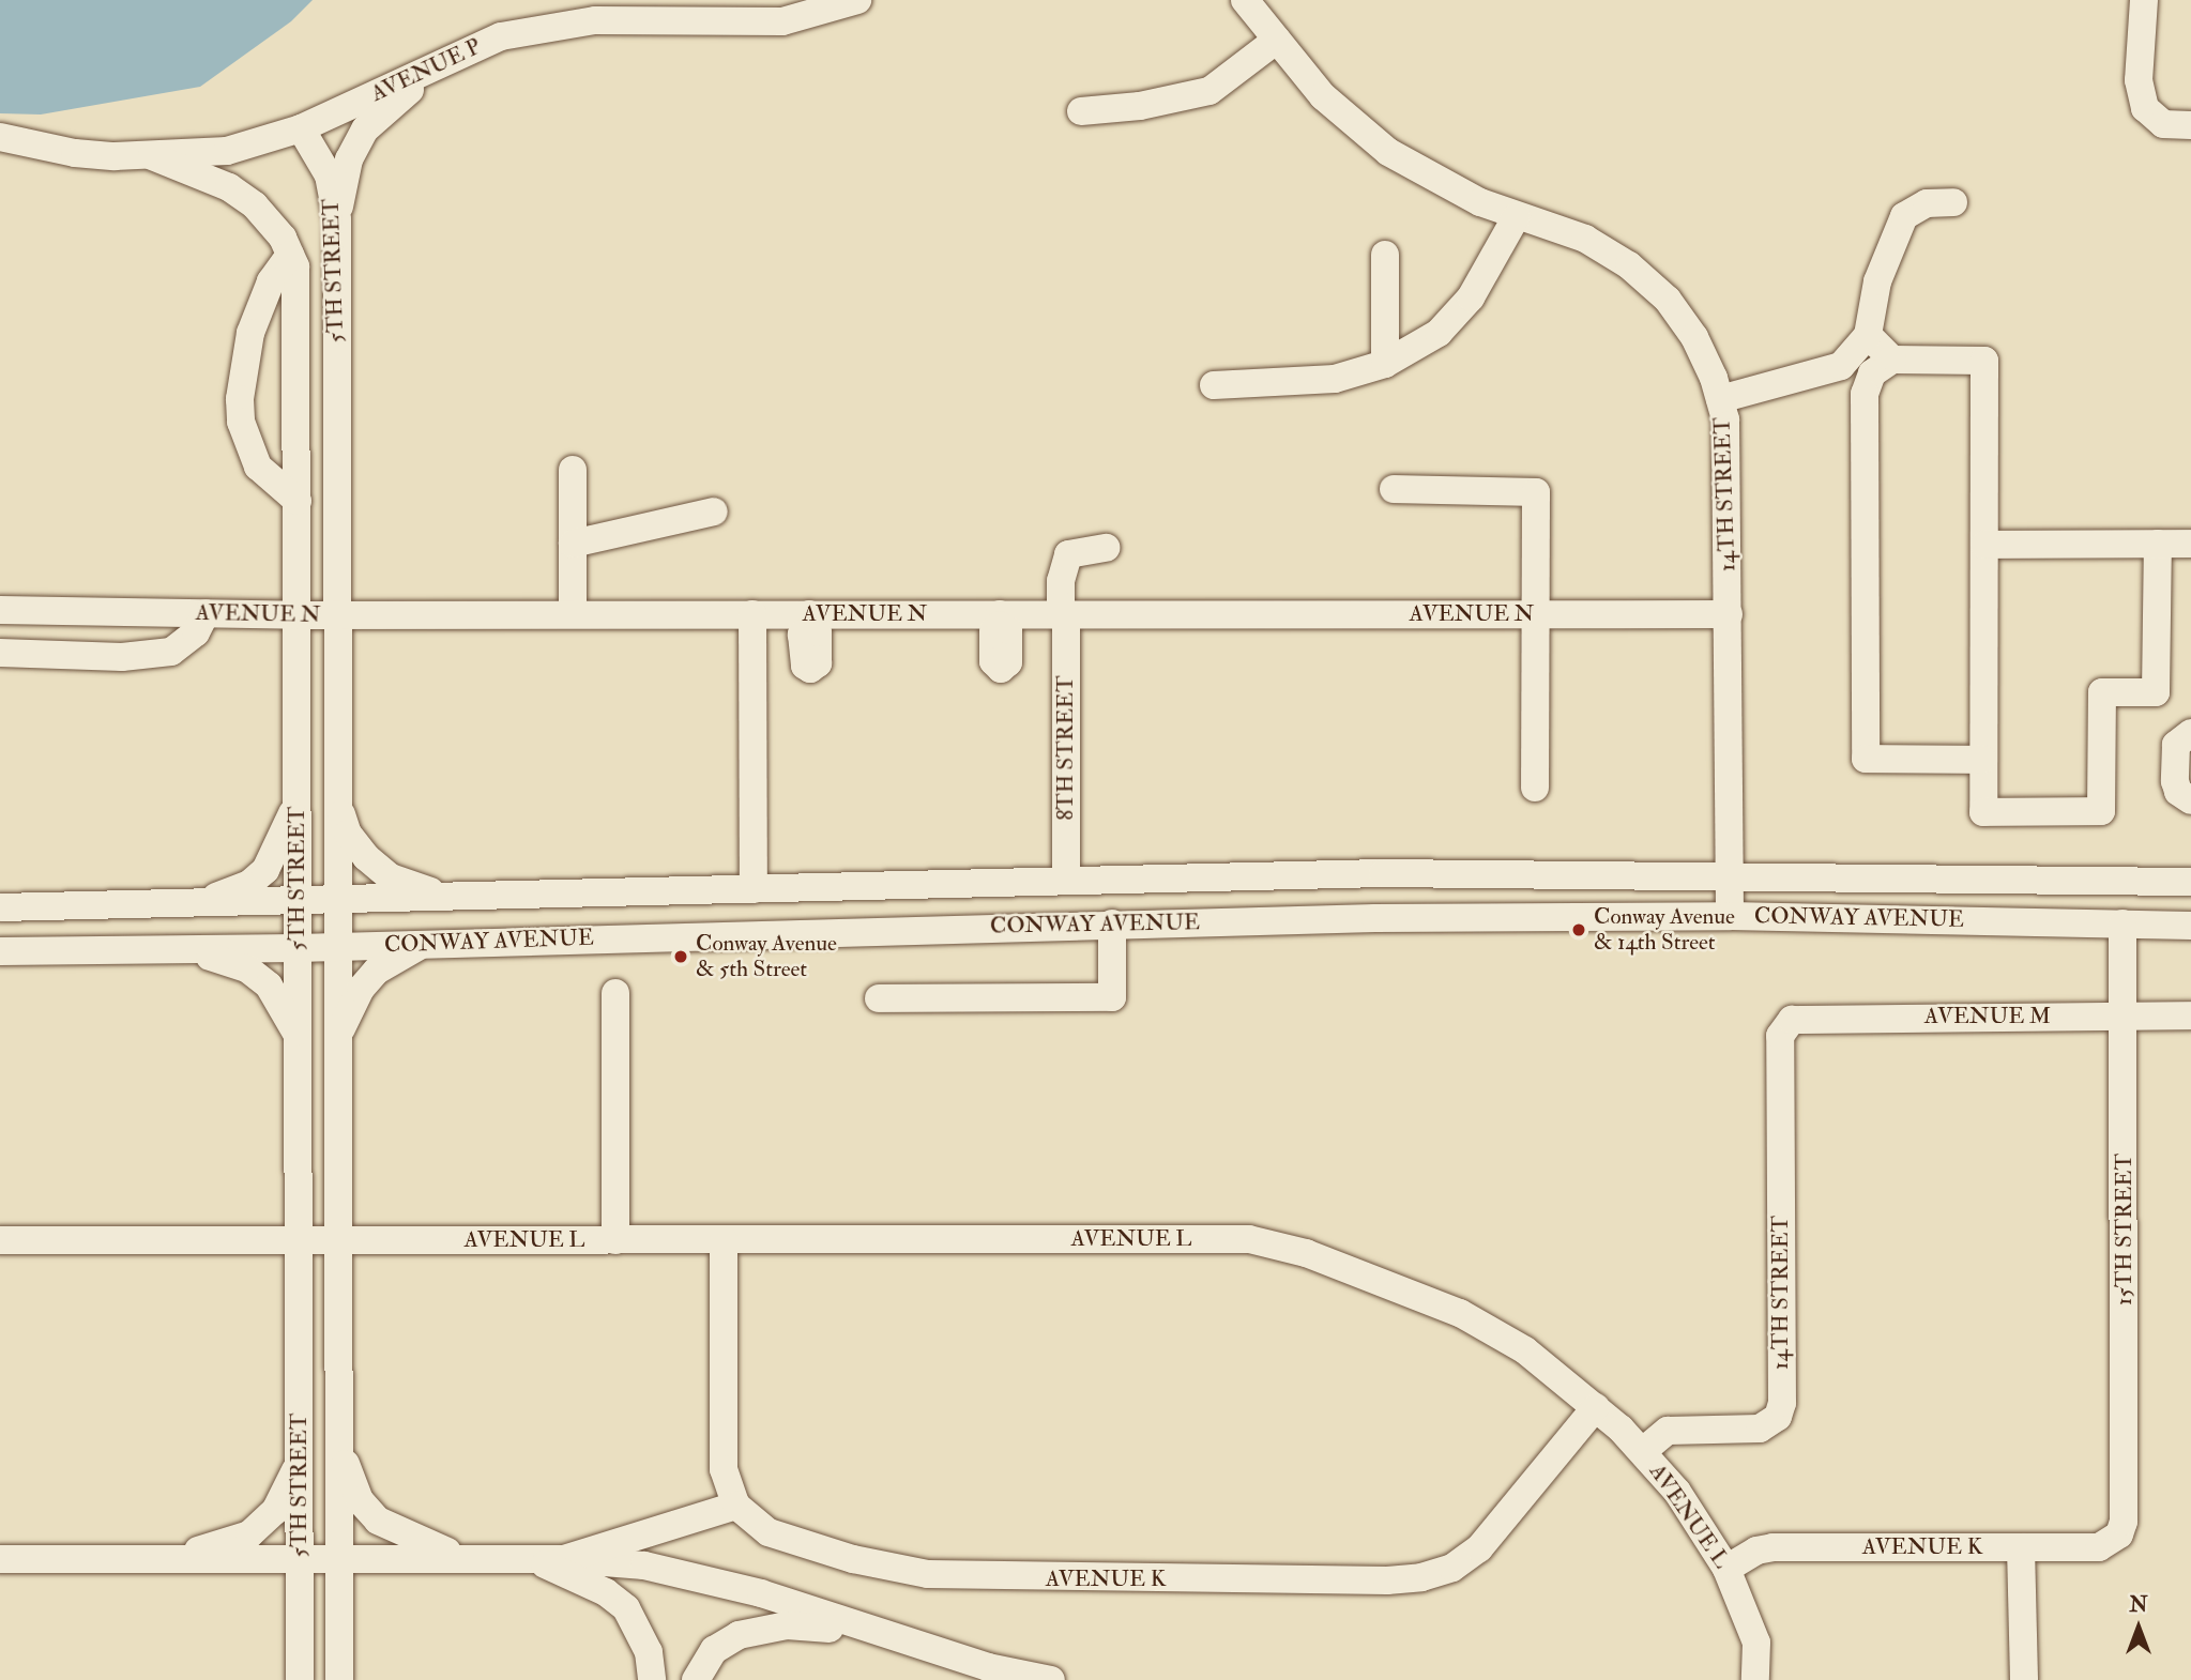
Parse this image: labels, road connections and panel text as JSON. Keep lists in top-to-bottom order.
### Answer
{
  "streets": {
    "street": [
      "AVENUE P",
      "5TH STREET",
      "14TH STREET",
      "AVENUE N",
      "8TH STREET",
      "CONWAY AVENUE",
      "AVENUE M",
      "15TH STREET",
      "AVENUE L",
      "AVENUE K"
    ]
  },
  "crossings": [
    ["AVENUE P", "5TH STREET"],
    ["5TH STREET", "AVENUE N"],
    ["5TH STREET", "CONWAY AVENUE"],
    ["5TH STREET", "AVENUE L"],
    ["14TH STREET", "AVENUE N"],
    ["14TH STREET", "CONWAY AVENUE"],
    ["14TH STREET", "AVENUE M"],
    ["14TH STREET", "AVENUE L"],
    ["AVENUE N", "8TH STREET"],
    ["8TH STREET", "CONWAY AVENUE"],
    ["CONWAY AVENUE", "15TH STREET"],
    ["AVENUE M", "15TH STREET"],
    ["15TH STREET", "AVENUE K"],
    ["AVENUE L", "AVENUE K"]
  ],
  "places": ["Conway Avenue & 14th Street", "Conway Avenue & 5th Street"],
  "north": "top"
}
